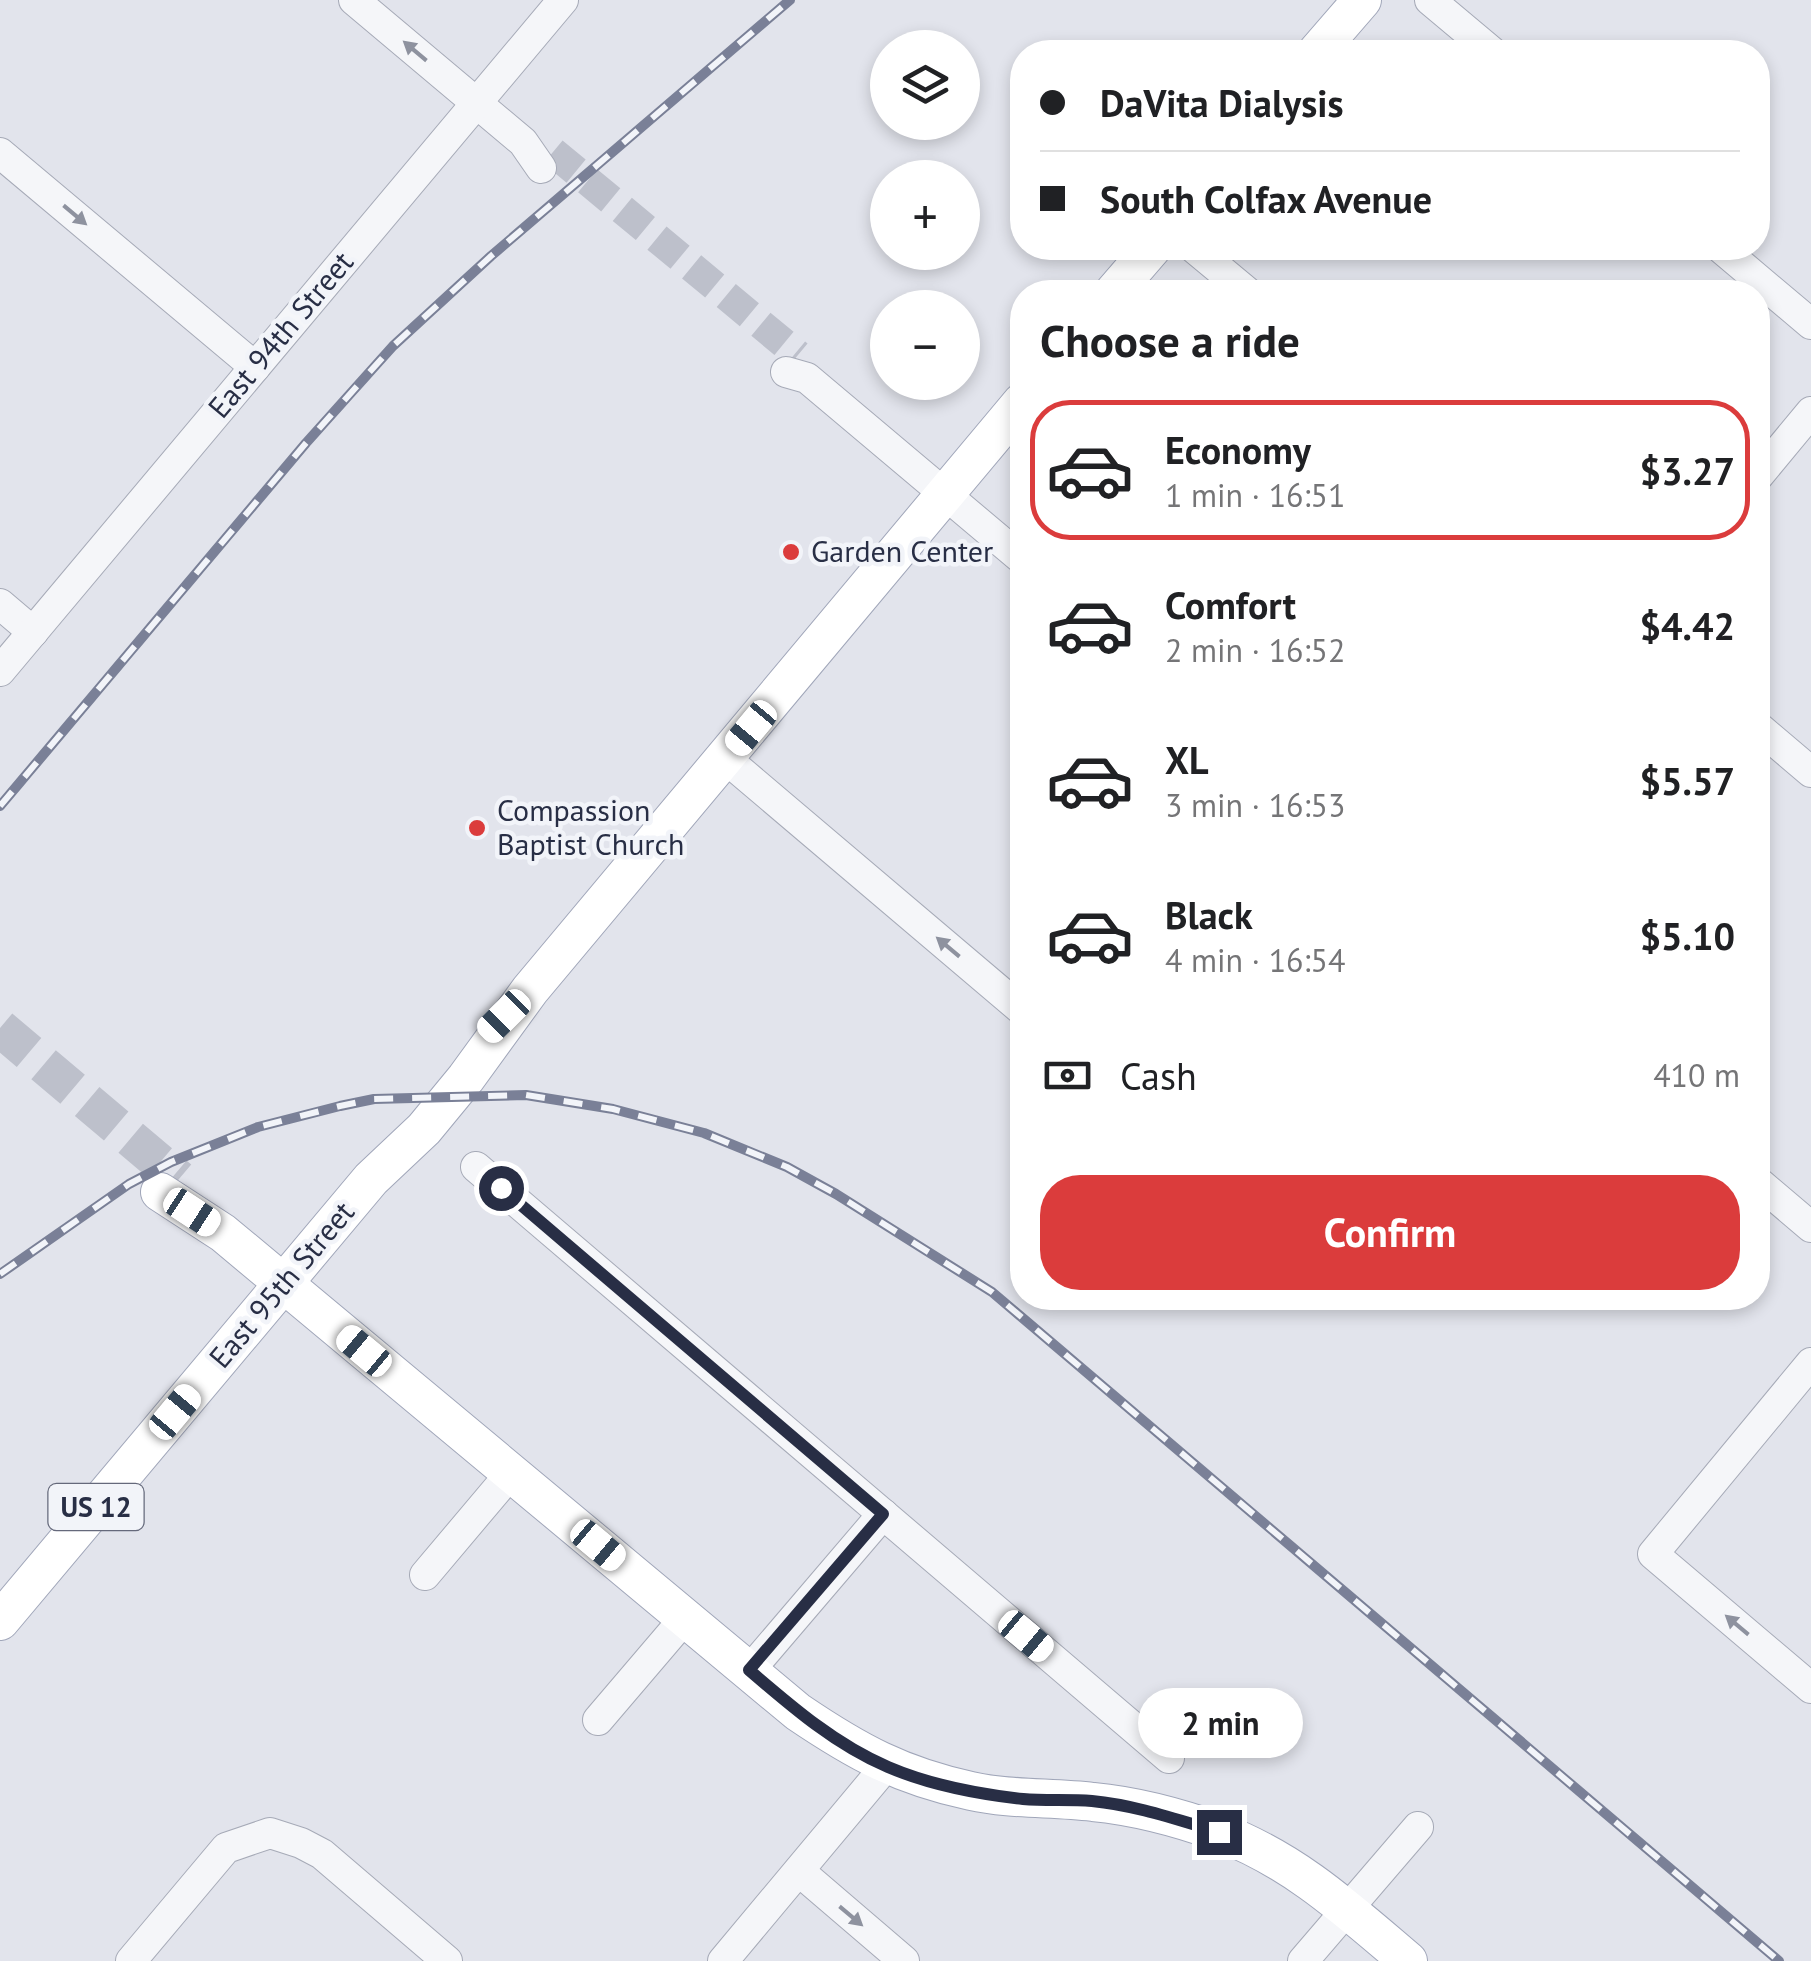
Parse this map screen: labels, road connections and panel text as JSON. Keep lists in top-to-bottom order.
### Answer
{
  "streets": {
    "main road": ["East 95th Street", "US 12"],
    "street": ["East 94th Street"]
  },
  "places": ["Garden Center", "Compassion Baptist Church"],
  "page": {
    "map_buttons": ["+", "−"],
    "banner": ["DaVita Dialysis", "South Colfax Avenue"],
    "heading": "Choose a ride",
    "list": [
      {
        "name": "Economy",
        "note": "1 min · 16:51",
        "value": "$3.27"
      },
      {
        "name": "Comfort",
        "note": "2 min · 16:52",
        "value": "$4.42"
      },
      {
        "name": "XL",
        "note": "3 min · 16:53",
        "value": "$5.57"
      },
      {
        "name": "Black",
        "note": "4 min · 16:54",
        "value": "$5.10"
      }
    ],
    "pay": ["Cash", "410 m"],
    "buttons": "Confirm",
    "bubble": "2 min"
  }
}
